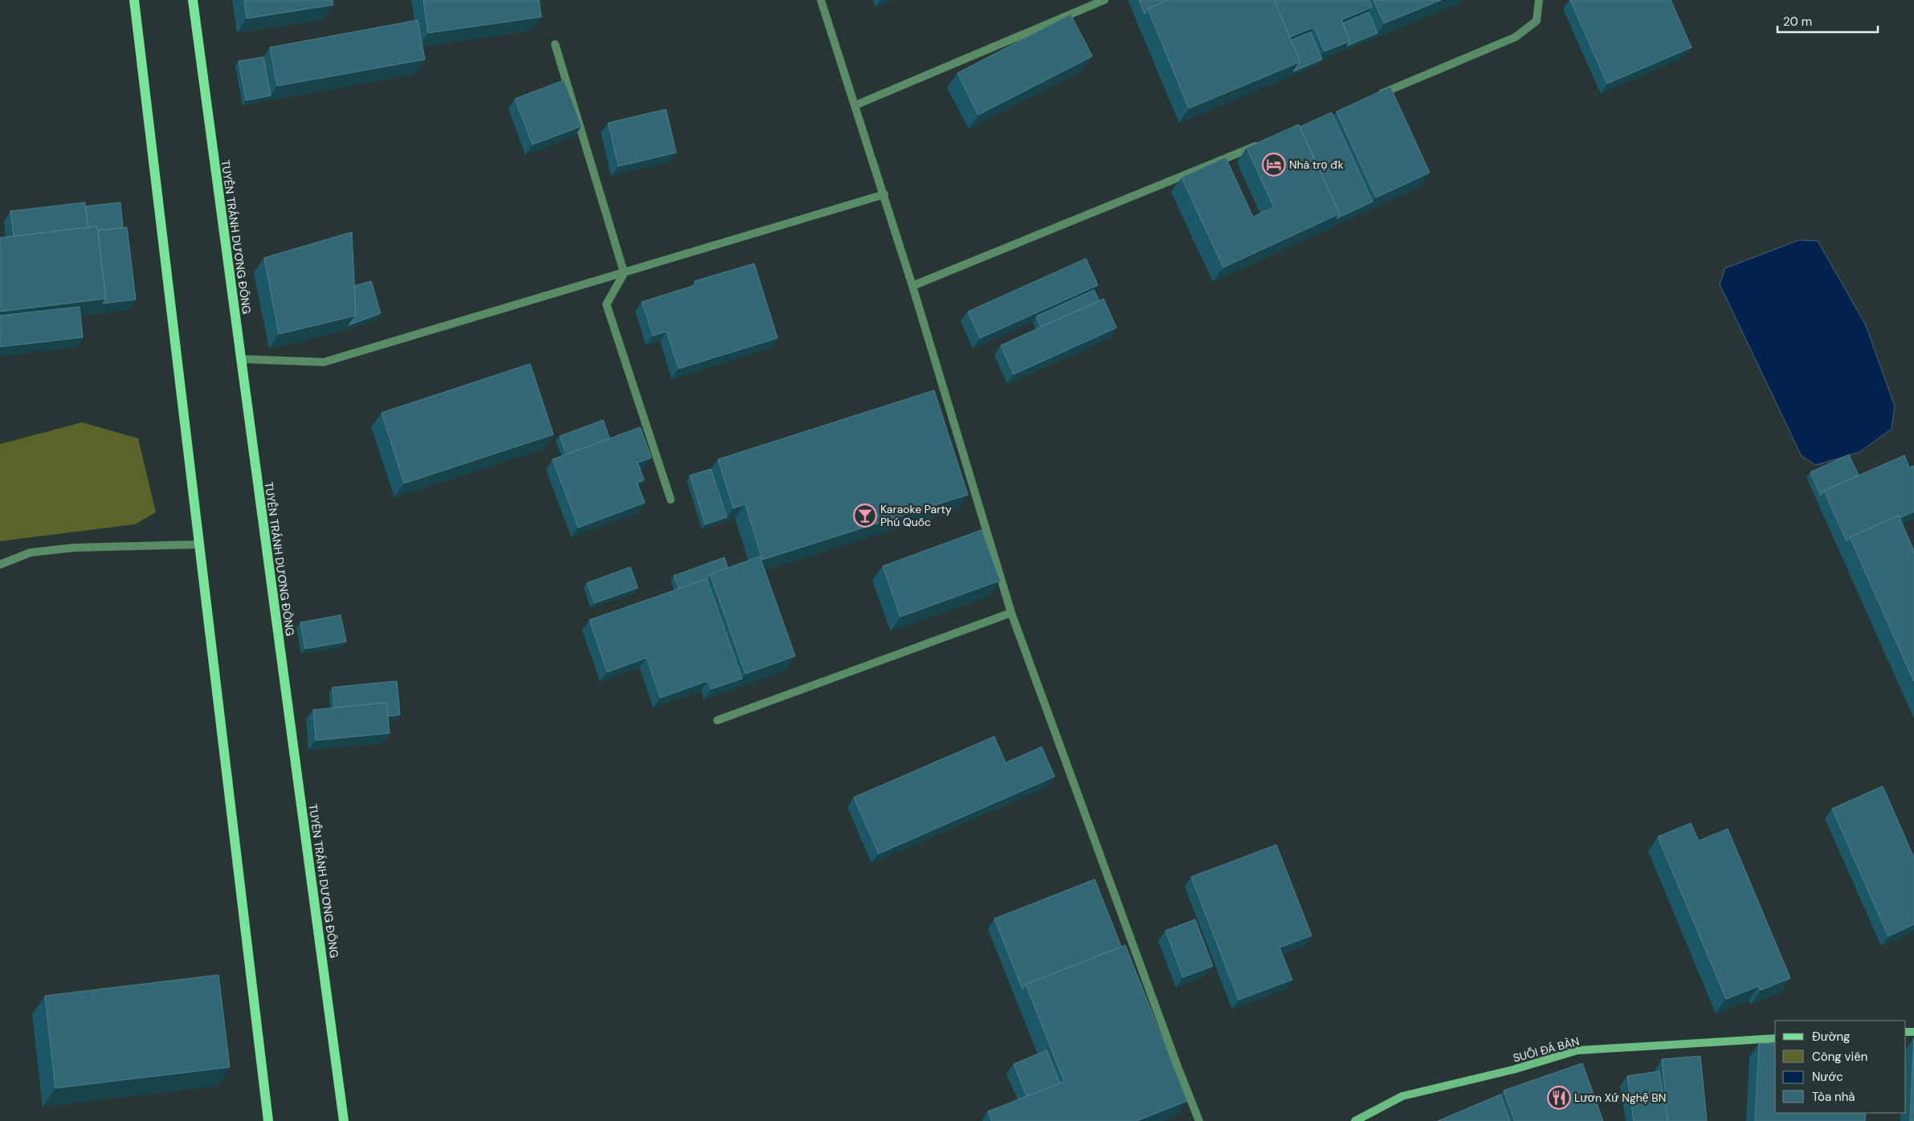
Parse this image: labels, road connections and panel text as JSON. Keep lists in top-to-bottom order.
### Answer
{
  "streets": {
    "main road": ["TUYẾN TRÁNH DƯƠNG ĐÔNG"],
    "street": ["SUỐI ĐÁ BÀN"]
  },
  "places": {
    "hotel": ["Nhà trọ đk"],
    "bar": ["Karaoke Party Phú Quốc"],
    "restaurant": ["Lươn Xứ Nghệ BN"]
  },
  "legend": [
    "Đường",
    "Công viên",
    "Nước",
    "Tòa nhà"
  ],
  "scale_bar": "20 m"
}
